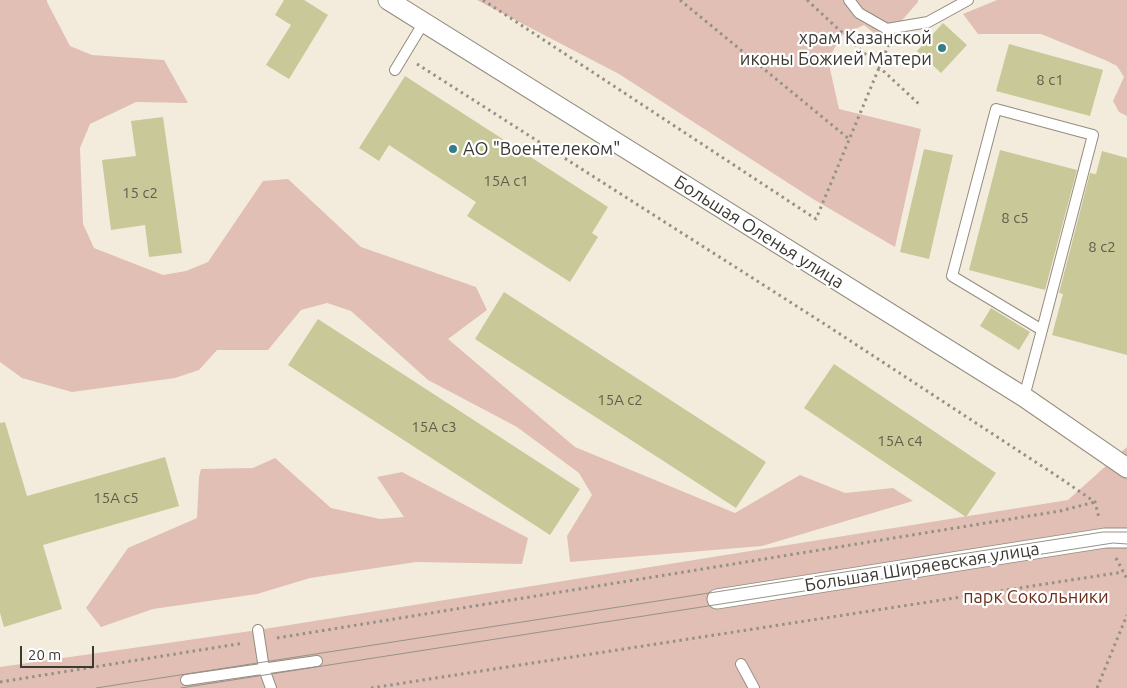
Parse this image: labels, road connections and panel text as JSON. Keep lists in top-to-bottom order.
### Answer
{
  "streets": {
    "street": ["Большая Оленья улица", "Большая Ширяевская улица"]
  },
  "parks": ["парк Сокольники"],
  "places": ["храм Казанской иконы Божией Матери", "АО \"Воентелеком\""],
  "house_numbers": [
    "8 с1",
    "15А с1",
    "15 с2",
    "8 с5",
    "8 с2",
    "15А с2",
    "15А с3",
    "15A c4",
    "15A с5"
  ],
  "scale_bar": "20 m"
}
